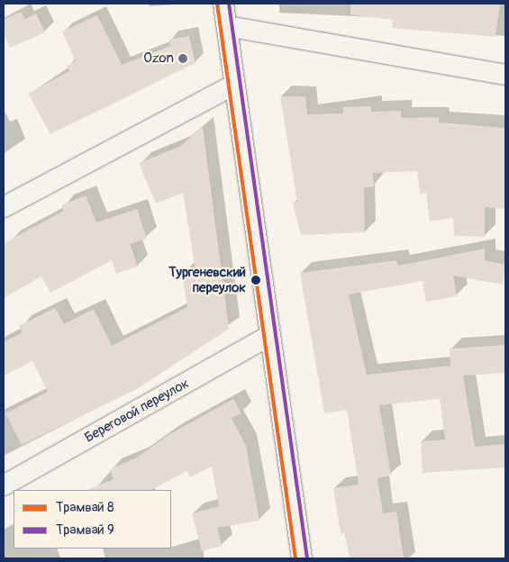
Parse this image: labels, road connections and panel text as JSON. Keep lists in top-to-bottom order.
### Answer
{
  "streets": {
    "street": ["Береговой переулок"]
  },
  "places": ["Ozon", "Тургеневский переулок"],
  "lines": ["tram line 8", "tram line 9"],
  "legend": ["Трамвай 8", "Трамвай 9"]
}
